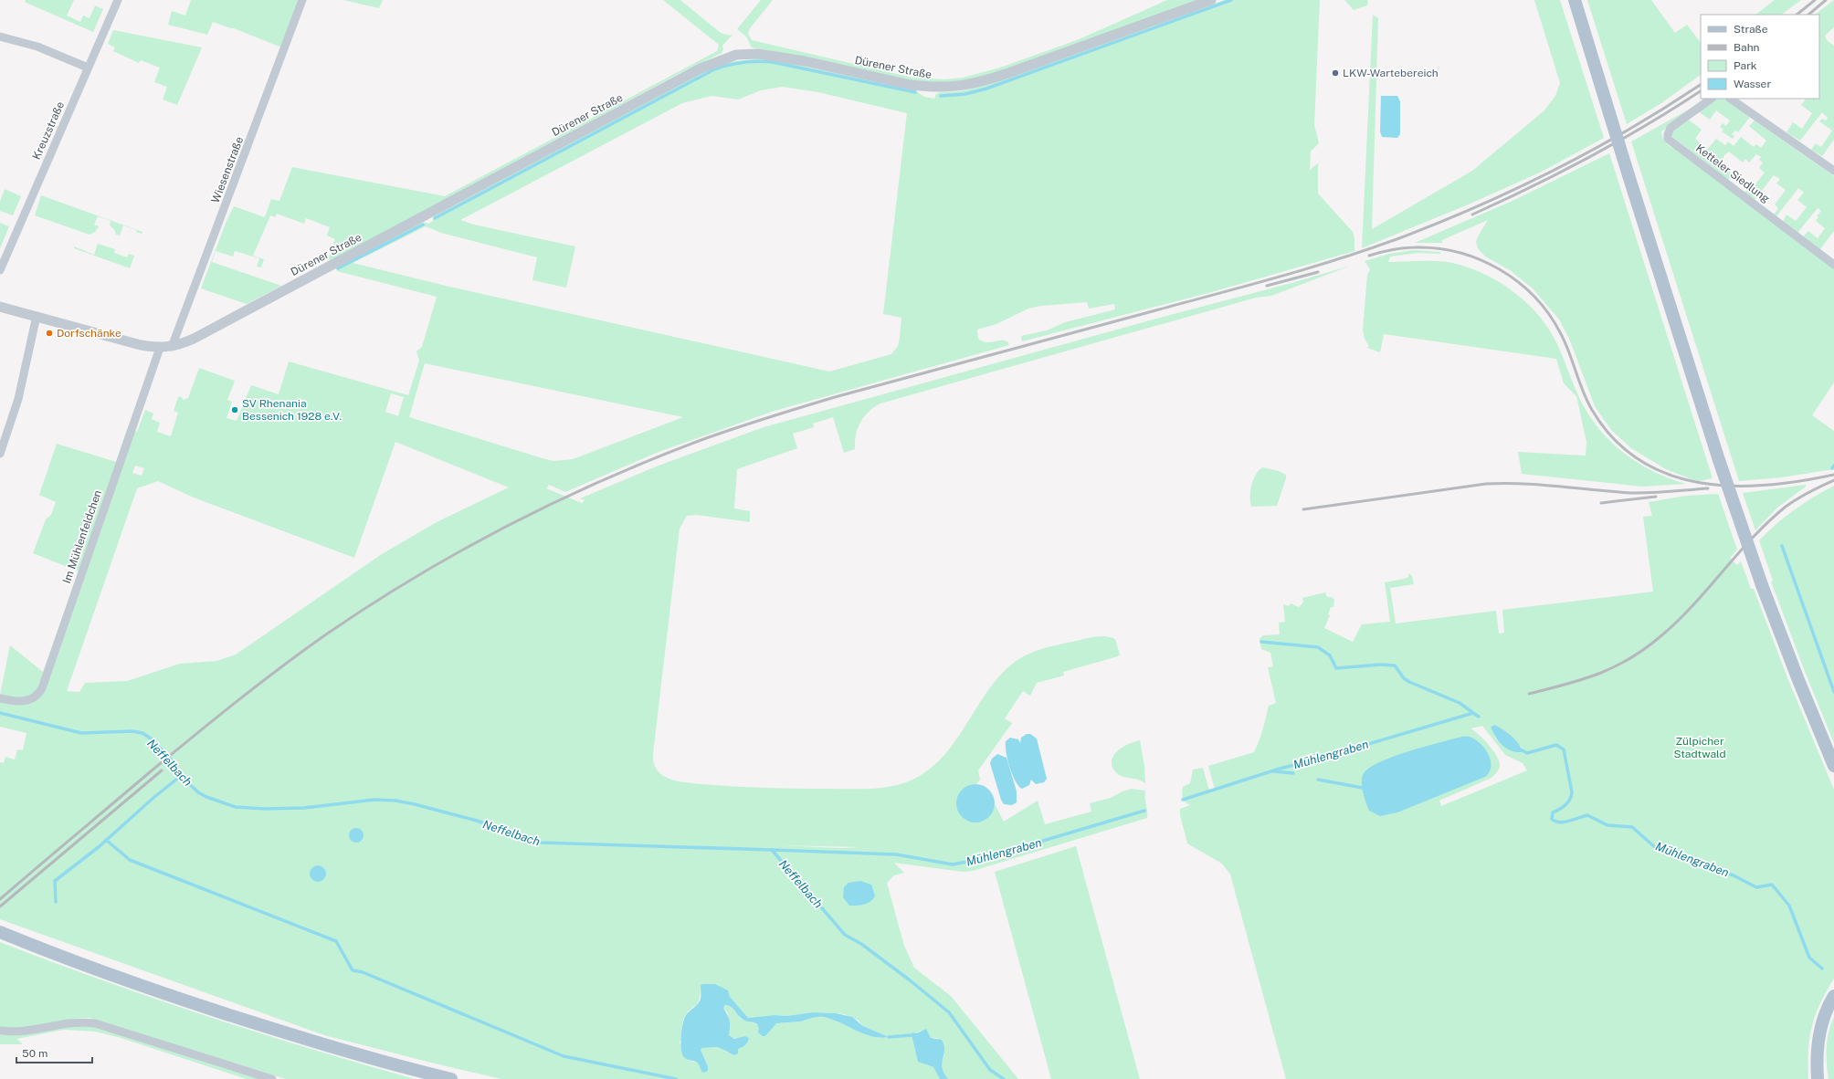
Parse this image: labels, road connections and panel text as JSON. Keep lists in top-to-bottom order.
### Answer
{
  "streets": {
    "street": [
      "Dürener Straße",
      "Kreuzstraße",
      "Wiesenstraße",
      "Ketteler Siedlung",
      "Im Mühlenfeldchen"
    ]
  },
  "crossings": [
    ["Dürener Straße", "Wiesenstraße"],
    ["Dürener Straße", "Im Mühlenfeldchen"]
  ],
  "water": ["Mühlengraben", "Neffelbach"],
  "parks": ["Zülpicher Stadtwald"],
  "places": ["LKW-Wartebereich", "Dorfschänke", "SV Rhenania Bessenich 1928 e.V."],
  "legend": [
    "Straße",
    "Bahn",
    "Park",
    "Wasser"
  ],
  "scale_bar": "50 m"
}
